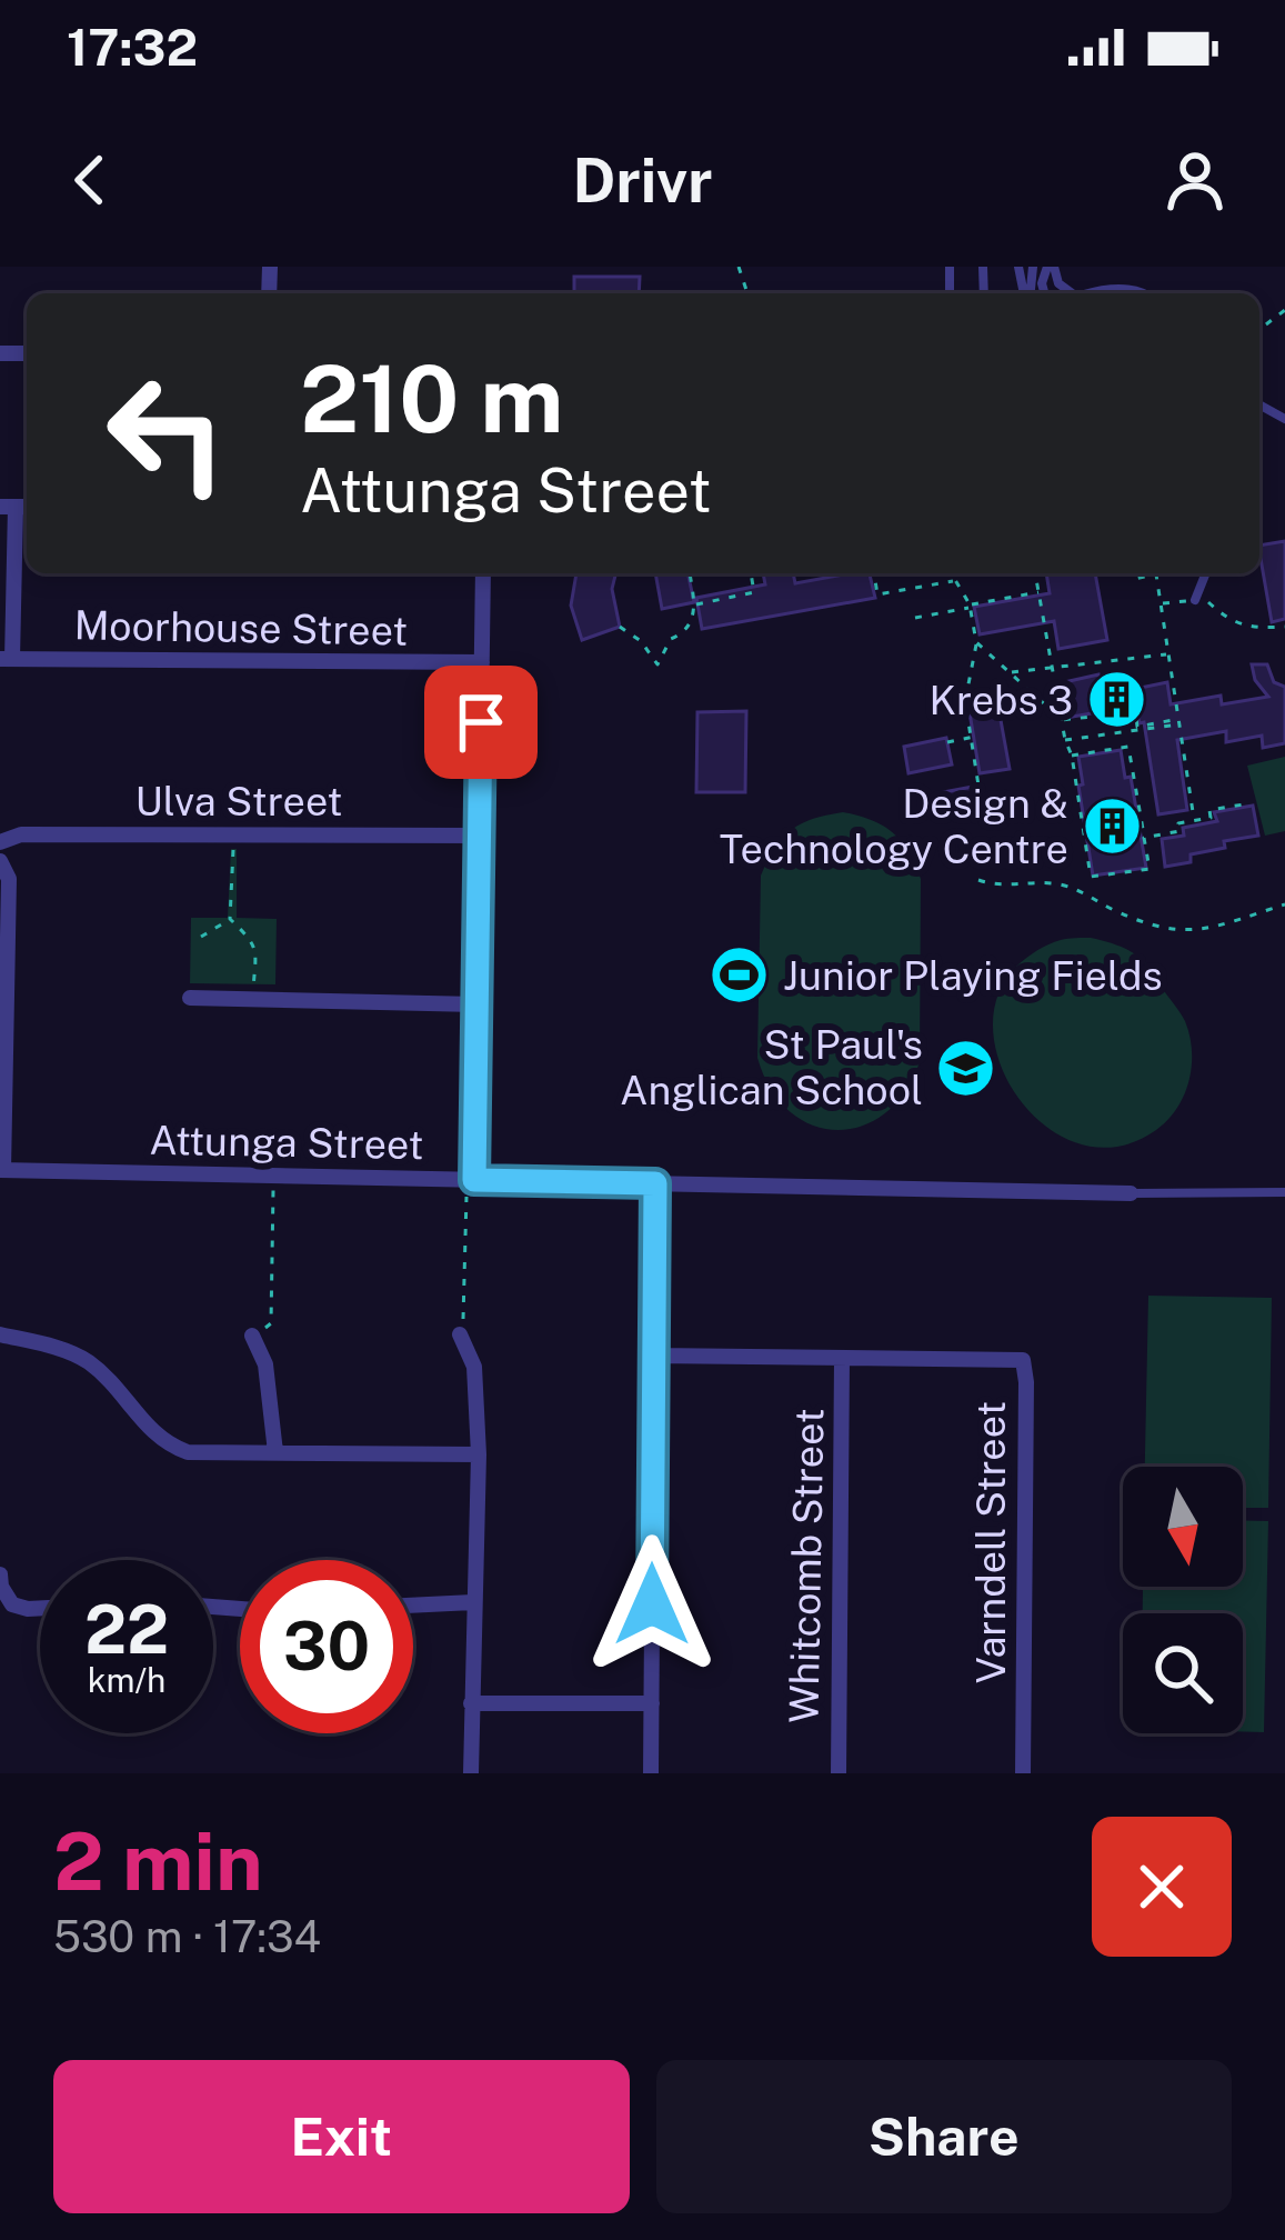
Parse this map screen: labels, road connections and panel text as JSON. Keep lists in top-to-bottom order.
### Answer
{
  "streets": {
    "street": [
      "Moorhouse Street",
      "Ulva Street",
      "Attunga Street",
      "Varndell Street",
      "Whitcomb Street"
    ]
  },
  "crossings": [
    ["Varndell Street", "Whitcomb Street"]
  ],
  "places": {
    "building": ["Krebs 3", "Design & Technology Centre"],
    "sports": ["Junior Playing Fields"],
    "school or university": ["St Paul's Anglican School"]
  },
  "north": "bottom",
  "page": {
    "status": "17:32",
    "header": "Drivr",
    "turn": ["210 m", "Attunga Street"],
    "speed": "22 km/h",
    "limit": "30",
    "heading": ["2 min", "530 m · 17:34"],
    "buttons": ["Exit", "Share"]
  }
}
